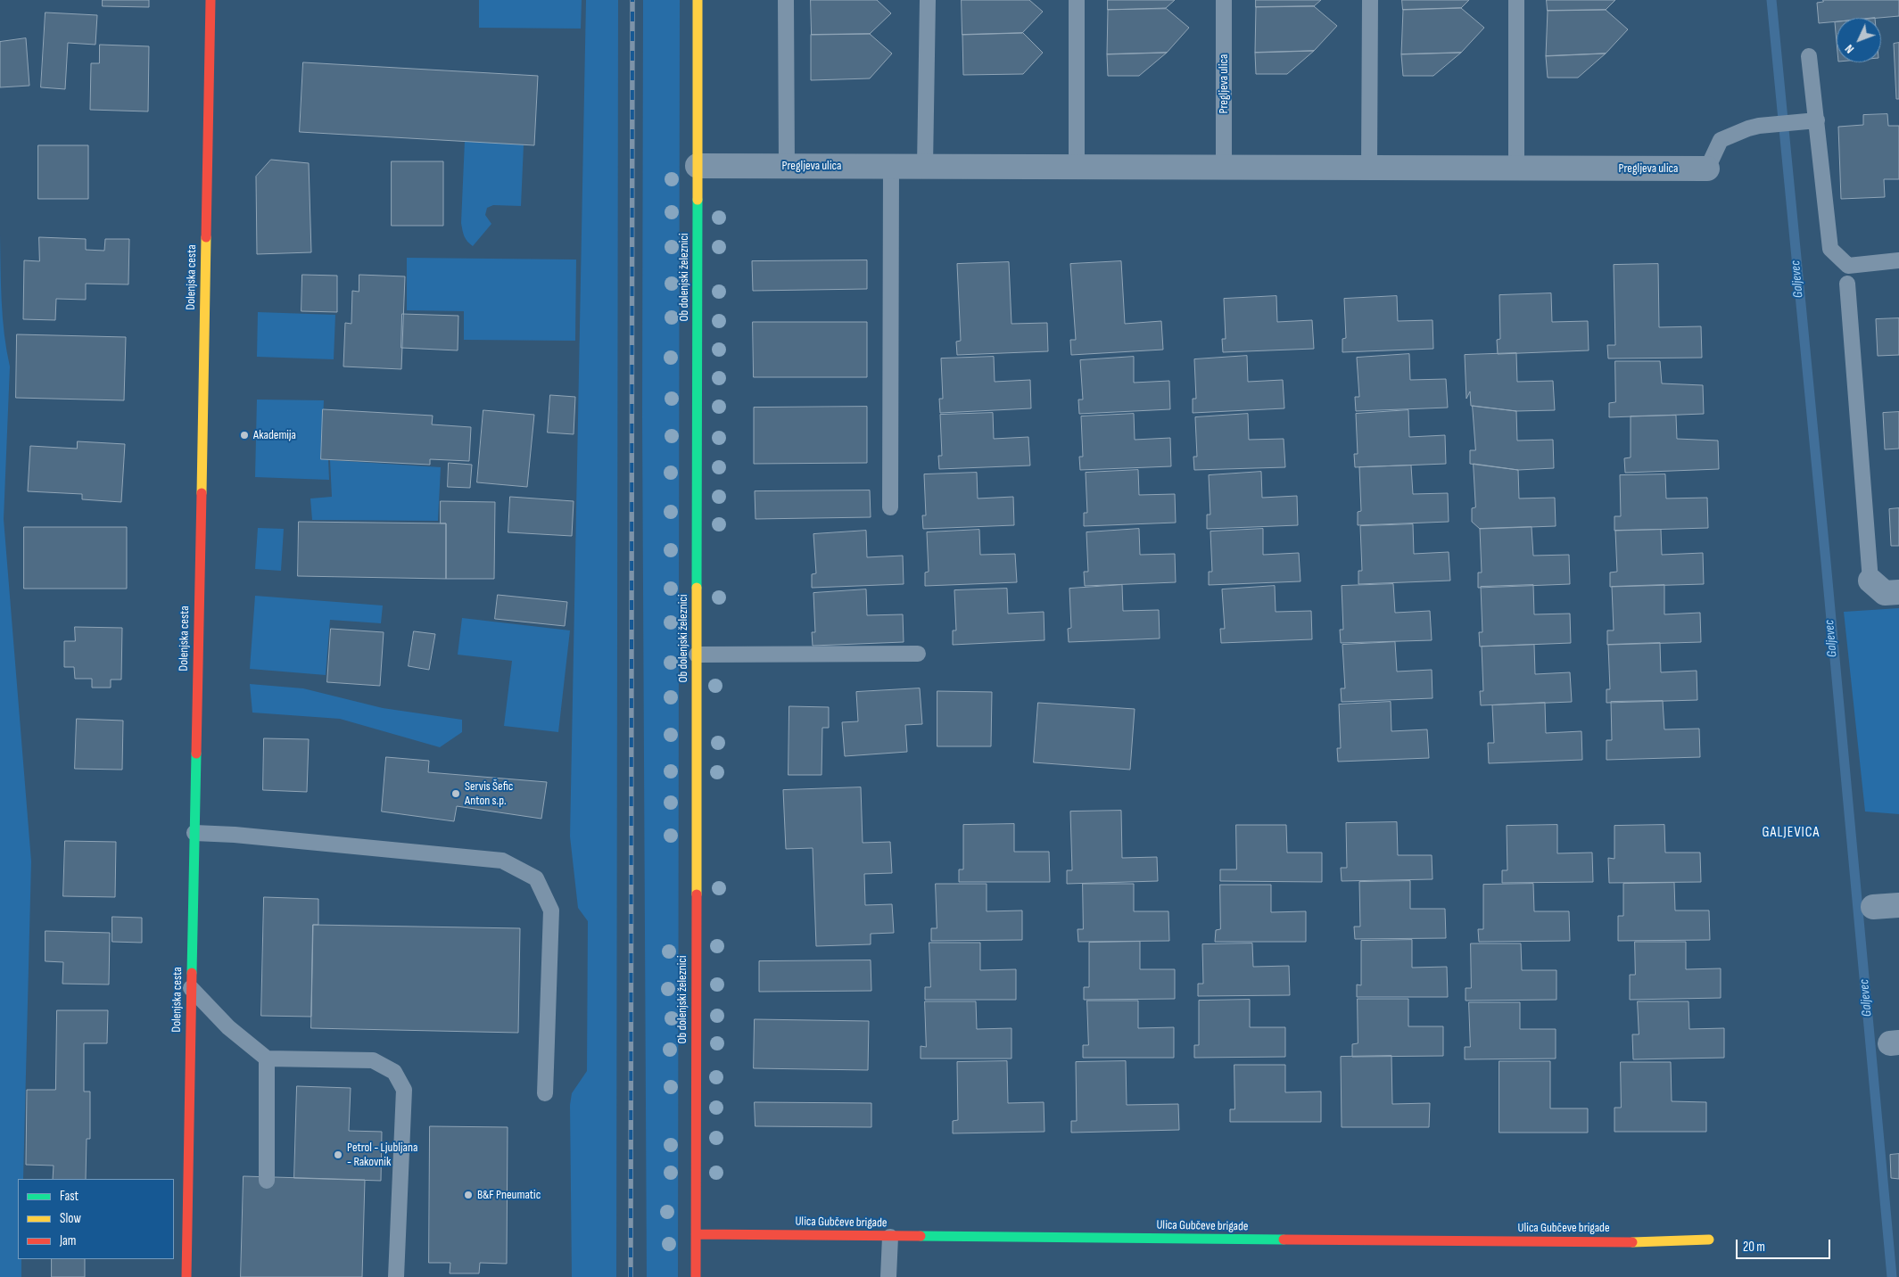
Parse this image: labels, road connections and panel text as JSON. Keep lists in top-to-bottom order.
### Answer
{
  "streets": {
    "street": [
      "Pregljeva ulica",
      "Dolenjska cesta",
      "Ob dolenjski železnici",
      "Ulica Gubčeve brigade"
    ]
  },
  "crossings": [
    ["Pregljeva ulica", "Ob dolenjski železnici"],
    ["Ob dolenjski železnici", "Ulica Gubčeve brigade"]
  ],
  "districts": ["GALJEVICA"],
  "water": ["Galjevec"],
  "places": [
    "Akademija",
    "Servis Šefic Anton s.p.",
    "Petrol - Ljubljana - Rakovnik",
    "B&F Pneumatic"
  ],
  "legend": ["Fast", "Slow", "Jam"],
  "scale_bar": "20 m",
  "north": "bottom left"
}
